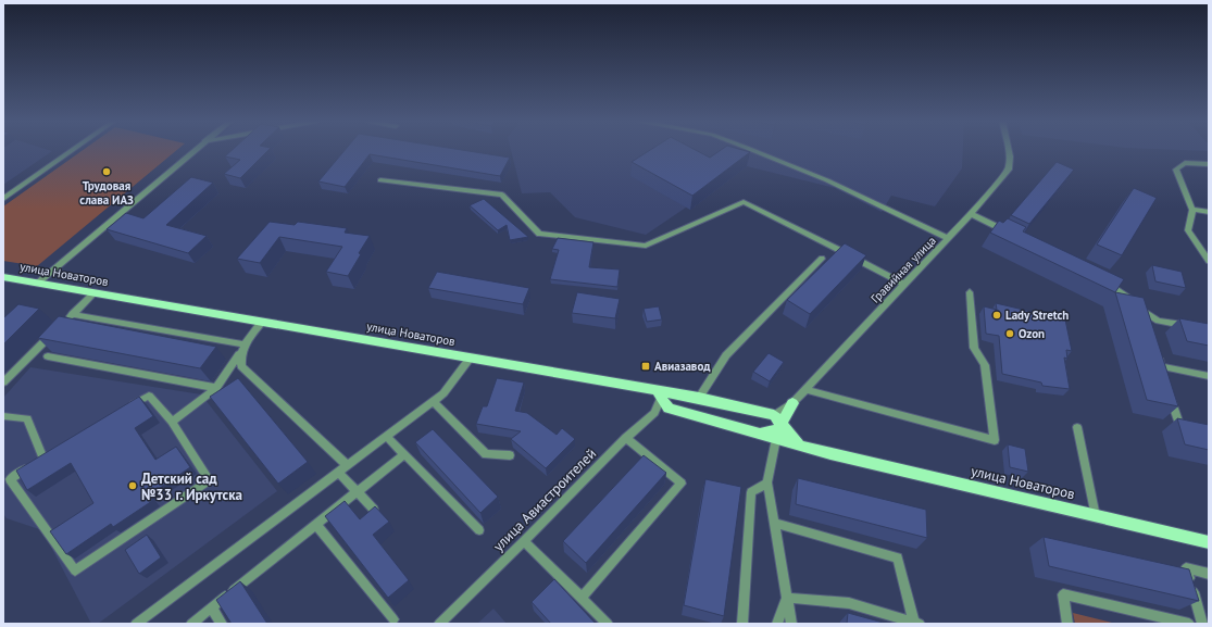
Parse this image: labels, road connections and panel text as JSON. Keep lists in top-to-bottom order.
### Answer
{
  "streets": {
    "main road": ["улица Новаторов"],
    "street": ["Гравийная улица", "улица Авиастроителей"]
  },
  "crossings": [
    ["Гравийная улица", "улица Новаторов"],
    ["улица Новаторов", "улица Авиастроителей"]
  ],
  "places": {
    "other": [
      "Трудовая слава ИАЗ",
      "Lady Stretch",
      "Ozon",
      "Детский сад №33 г. Иркутска"
    ],
    "transit": ["Авиазавод"]
  }
}
